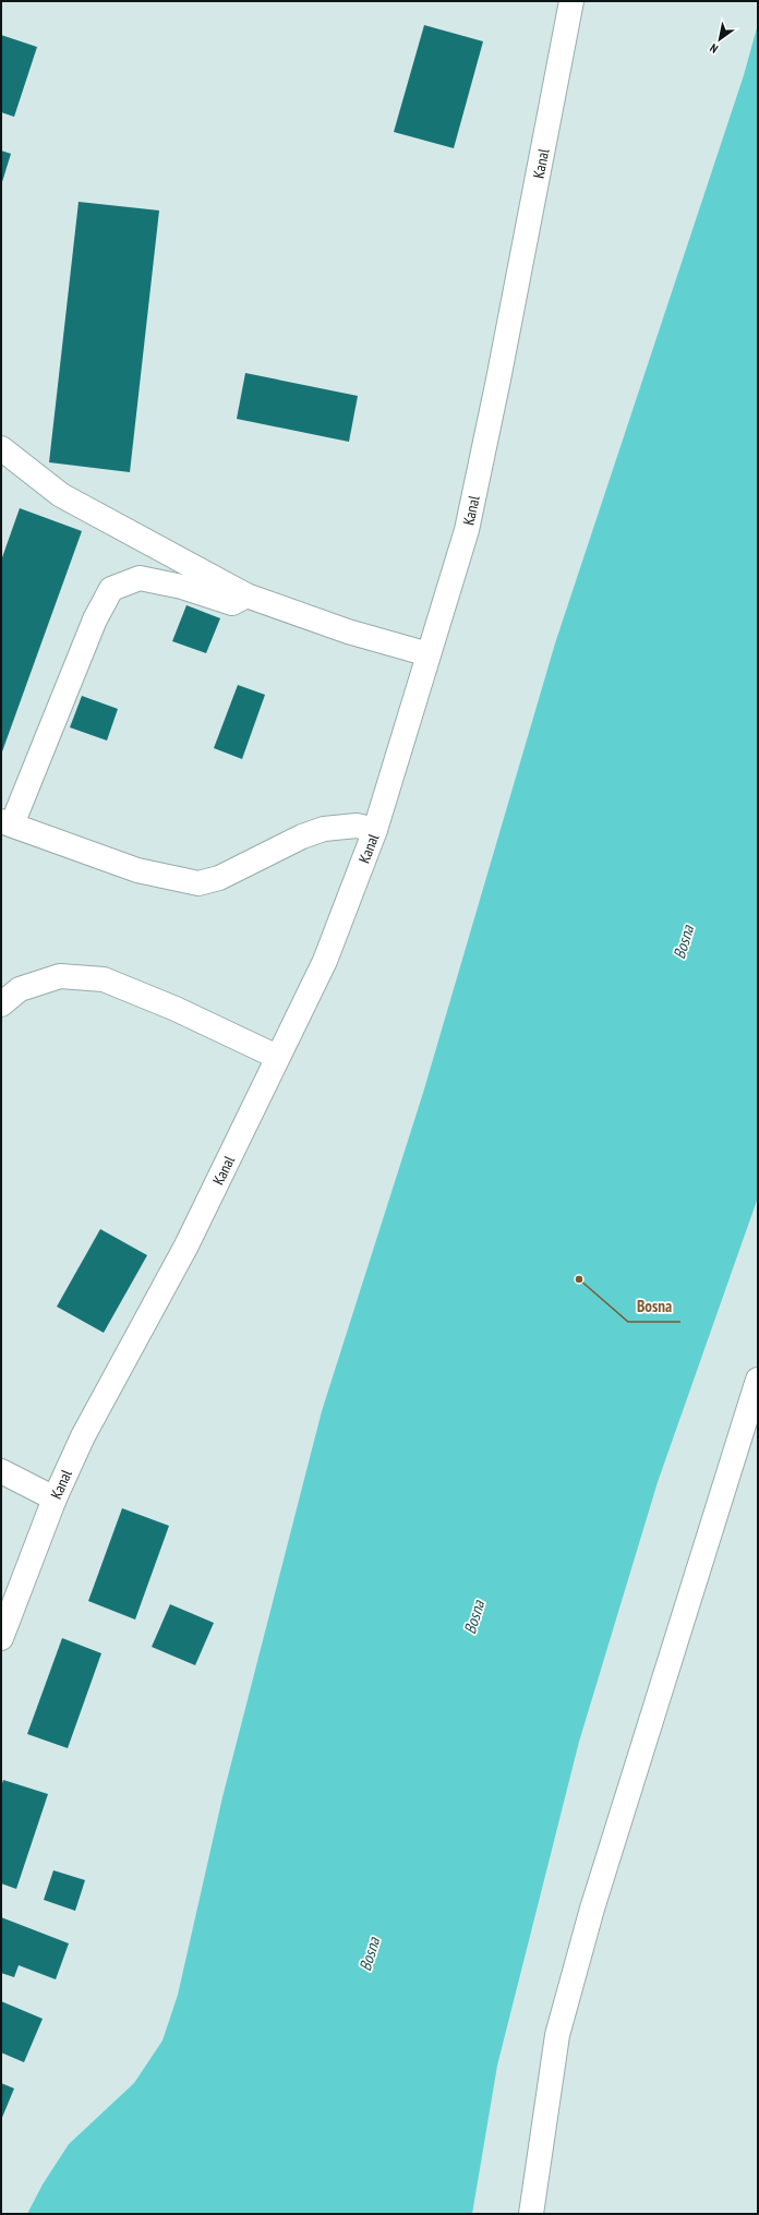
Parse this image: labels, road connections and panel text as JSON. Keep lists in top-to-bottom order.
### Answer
{
  "streets": {
    "street": ["Kanal"]
  },
  "water": ["Bosna"],
  "places": ["Bosna"],
  "north": "bottom left"
}
